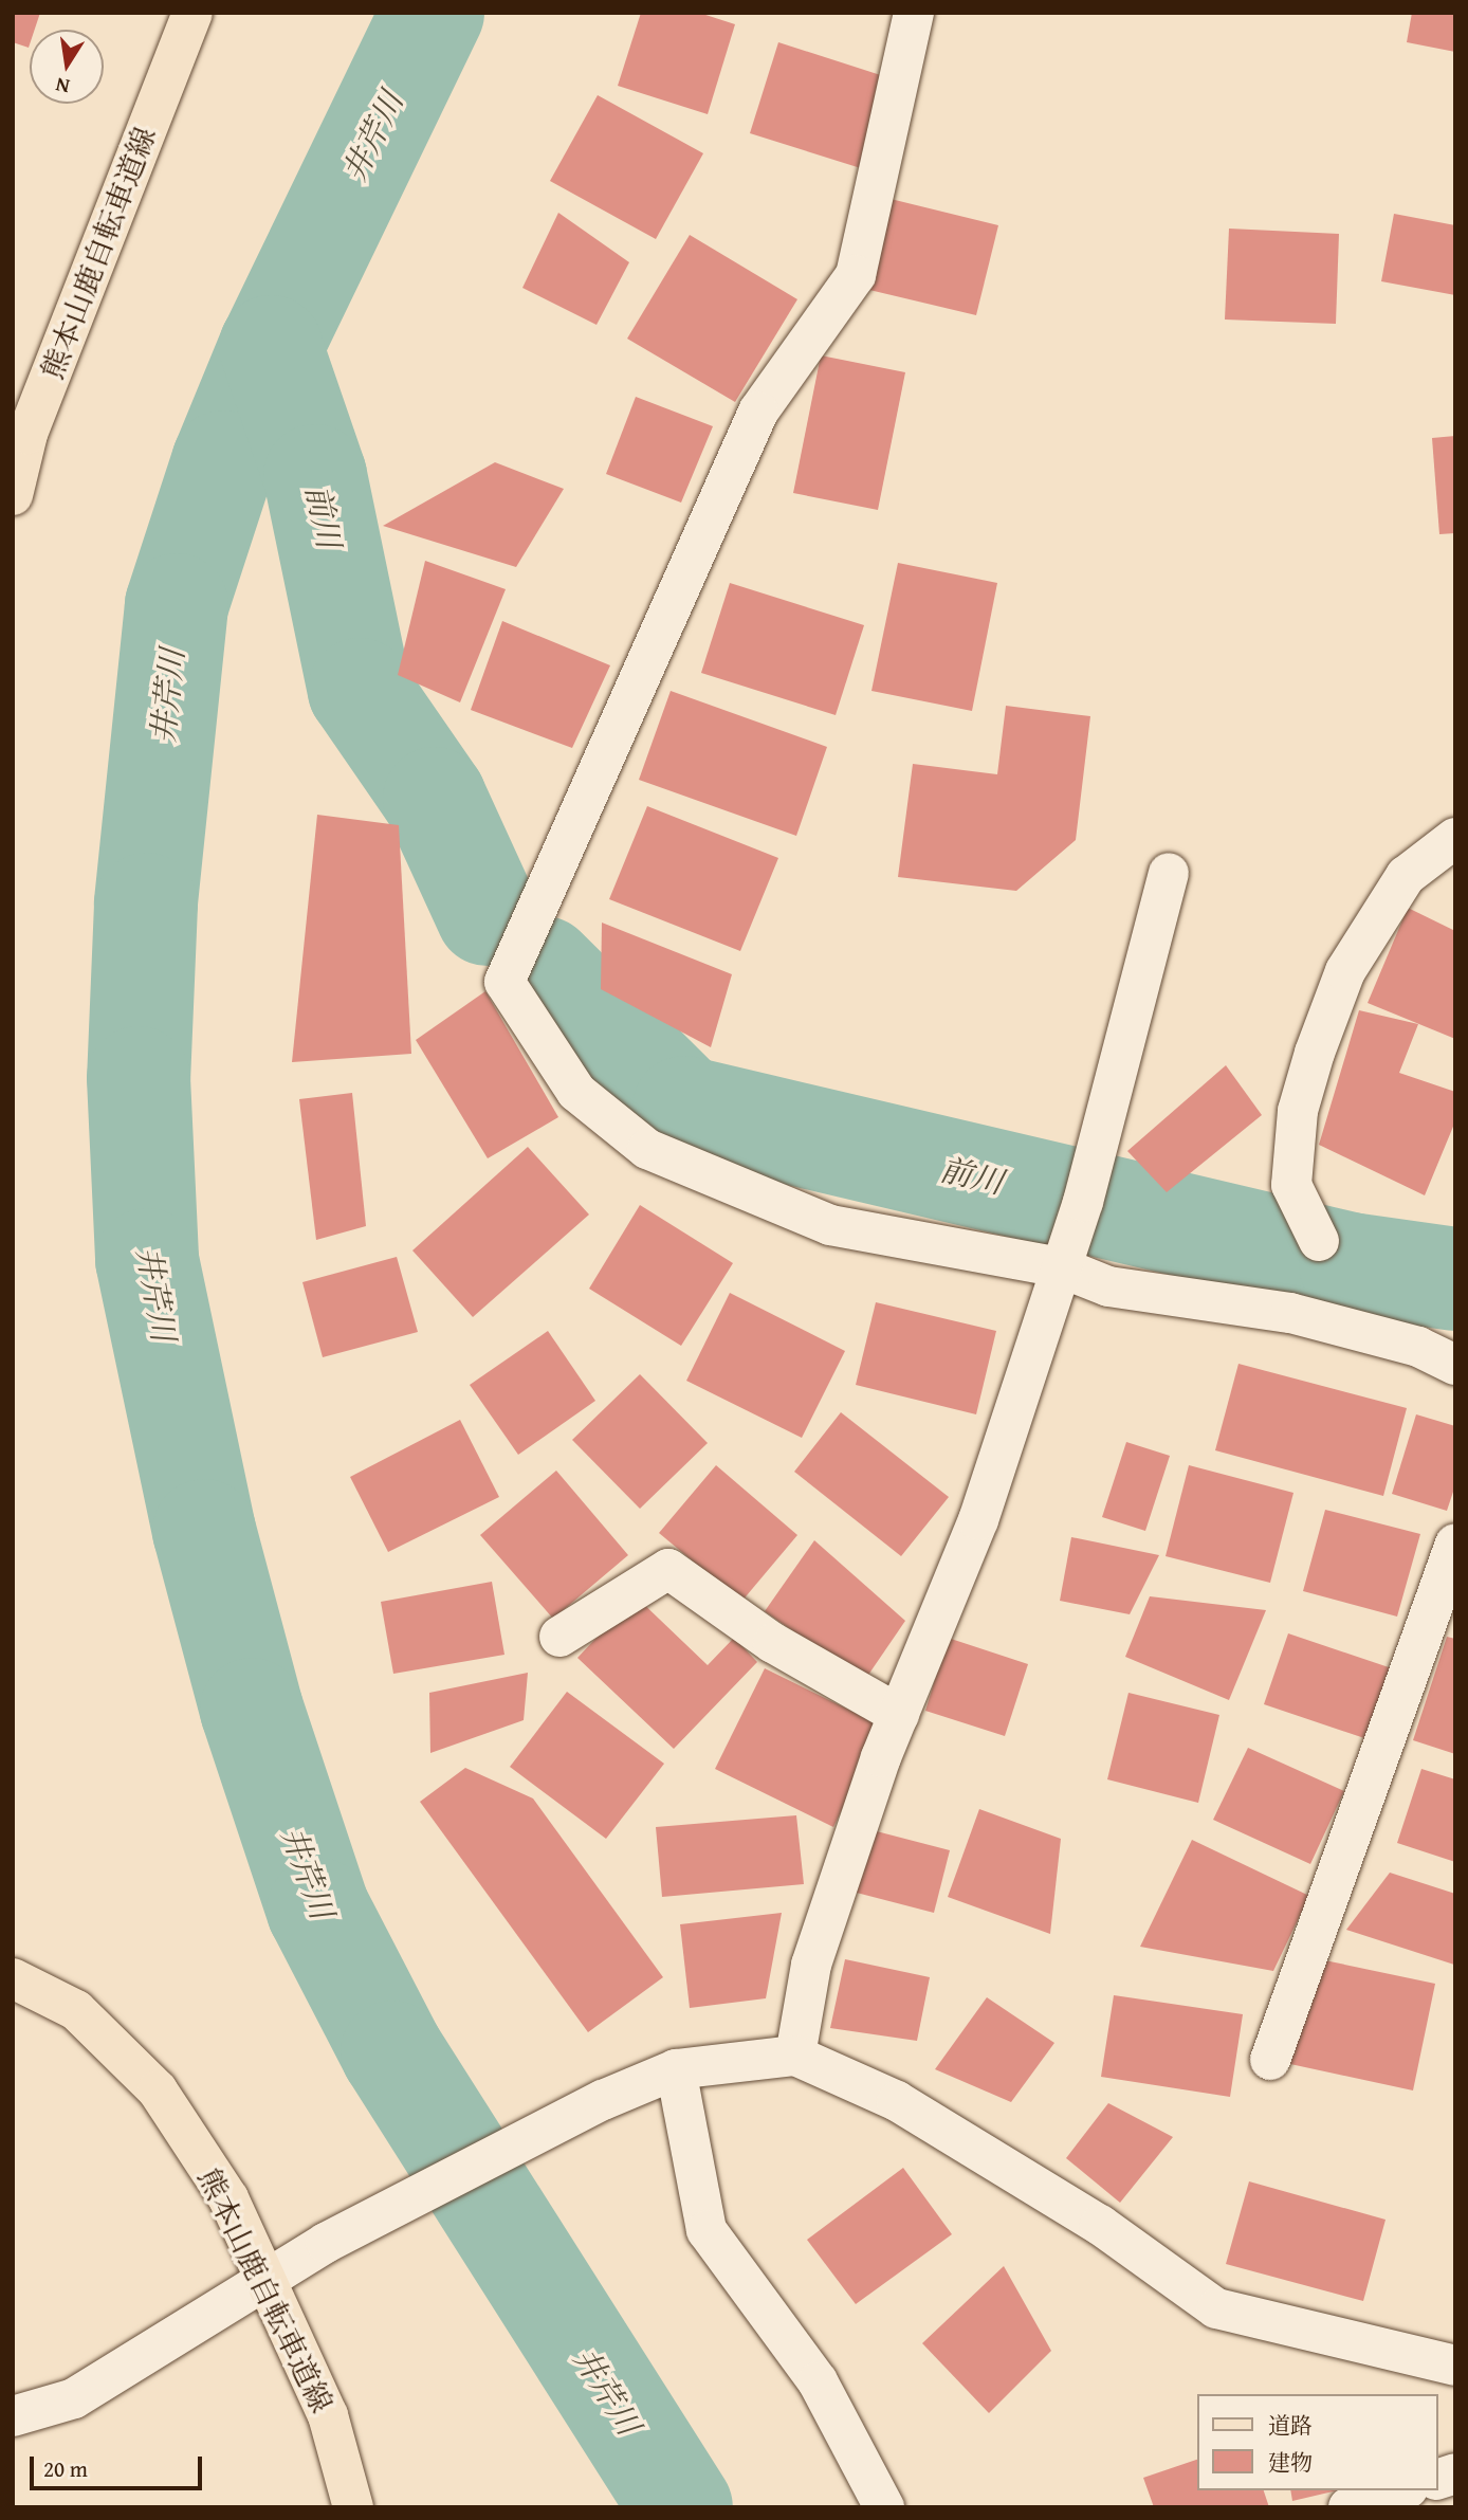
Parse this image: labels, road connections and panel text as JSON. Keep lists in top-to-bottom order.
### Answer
{
  "streets": {
    "main road": ["熊本山鹿自転車道線"]
  },
  "water": ["井芹川", "前川"],
  "legend": ["道路", "建物"],
  "scale_bar": "20 m",
  "north": "bottom"
}
